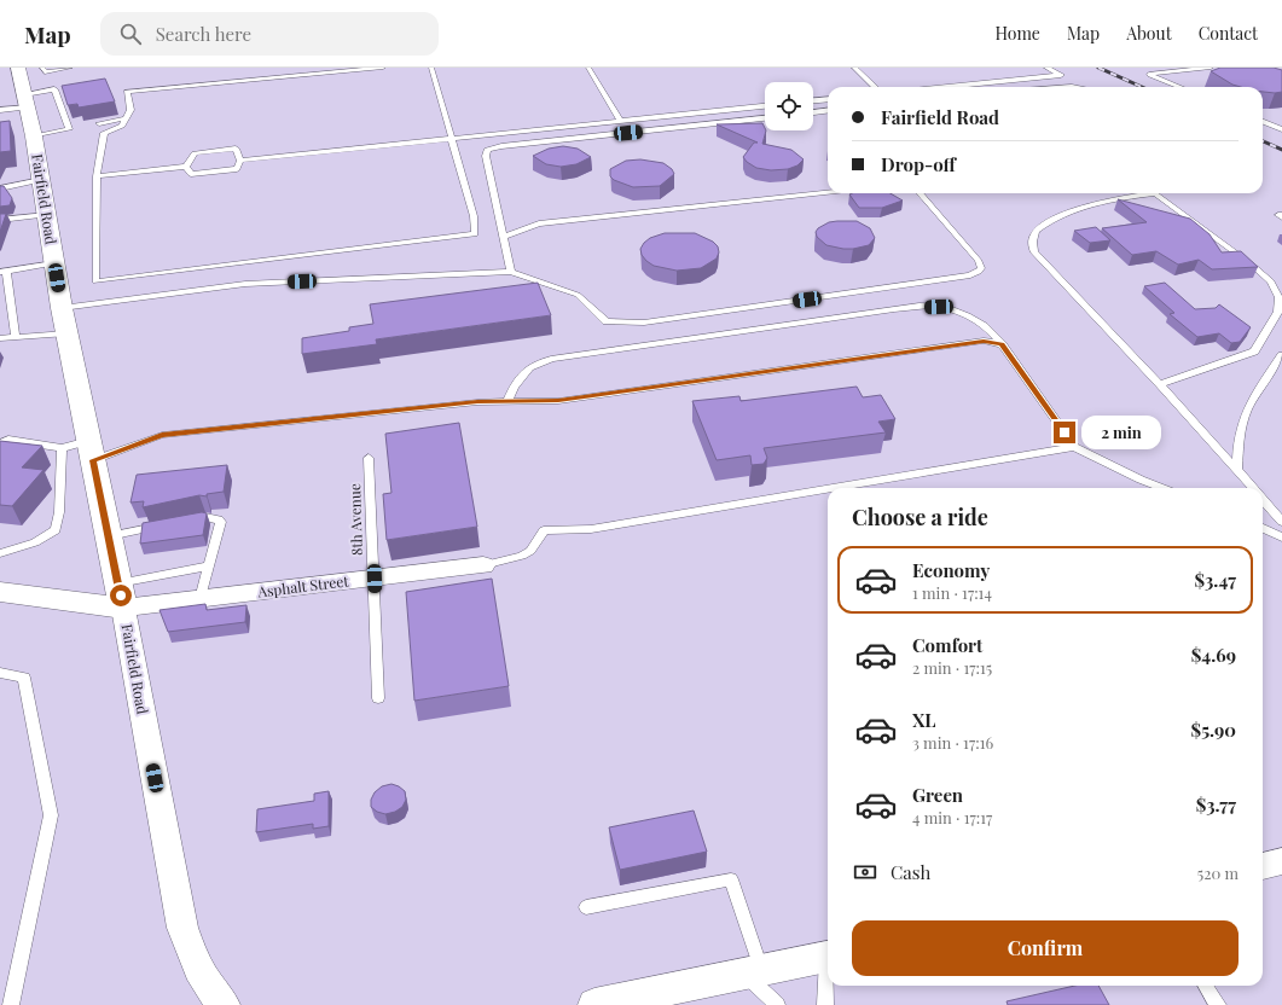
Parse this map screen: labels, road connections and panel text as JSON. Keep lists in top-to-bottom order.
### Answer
{
  "streets": {
    "street": ["Fairfield Road", "Asphalt Street"],
    "lane": ["8th Avenue"]
  },
  "crossings": [
    ["Fairfield Road", "Asphalt Street"],
    ["8th Avenue", "Asphalt Street"]
  ],
  "page": {
    "header": "Map",
    "search": "Search here",
    "nav": [
      "Home",
      "Map",
      "About",
      "Contact"
    ],
    "banner": ["Fairfield Road", "Drop-off"],
    "bubble": "2 min",
    "heading": "Choose a ride",
    "list": [
      {
        "name": "Economy",
        "note": "1 min · 17:14",
        "value": "$3.47"
      },
      {
        "name": "Comfort",
        "note": "2 min · 17:15",
        "value": "$4.69"
      },
      {
        "name": "XL",
        "note": "3 min · 17:16",
        "value": "$5.90"
      },
      {
        "name": "Green",
        "note": "4 min · 17:17",
        "value": "$3.77"
      }
    ],
    "pay": ["Cash", "520 m"],
    "buttons": "Confirm"
  }
}
